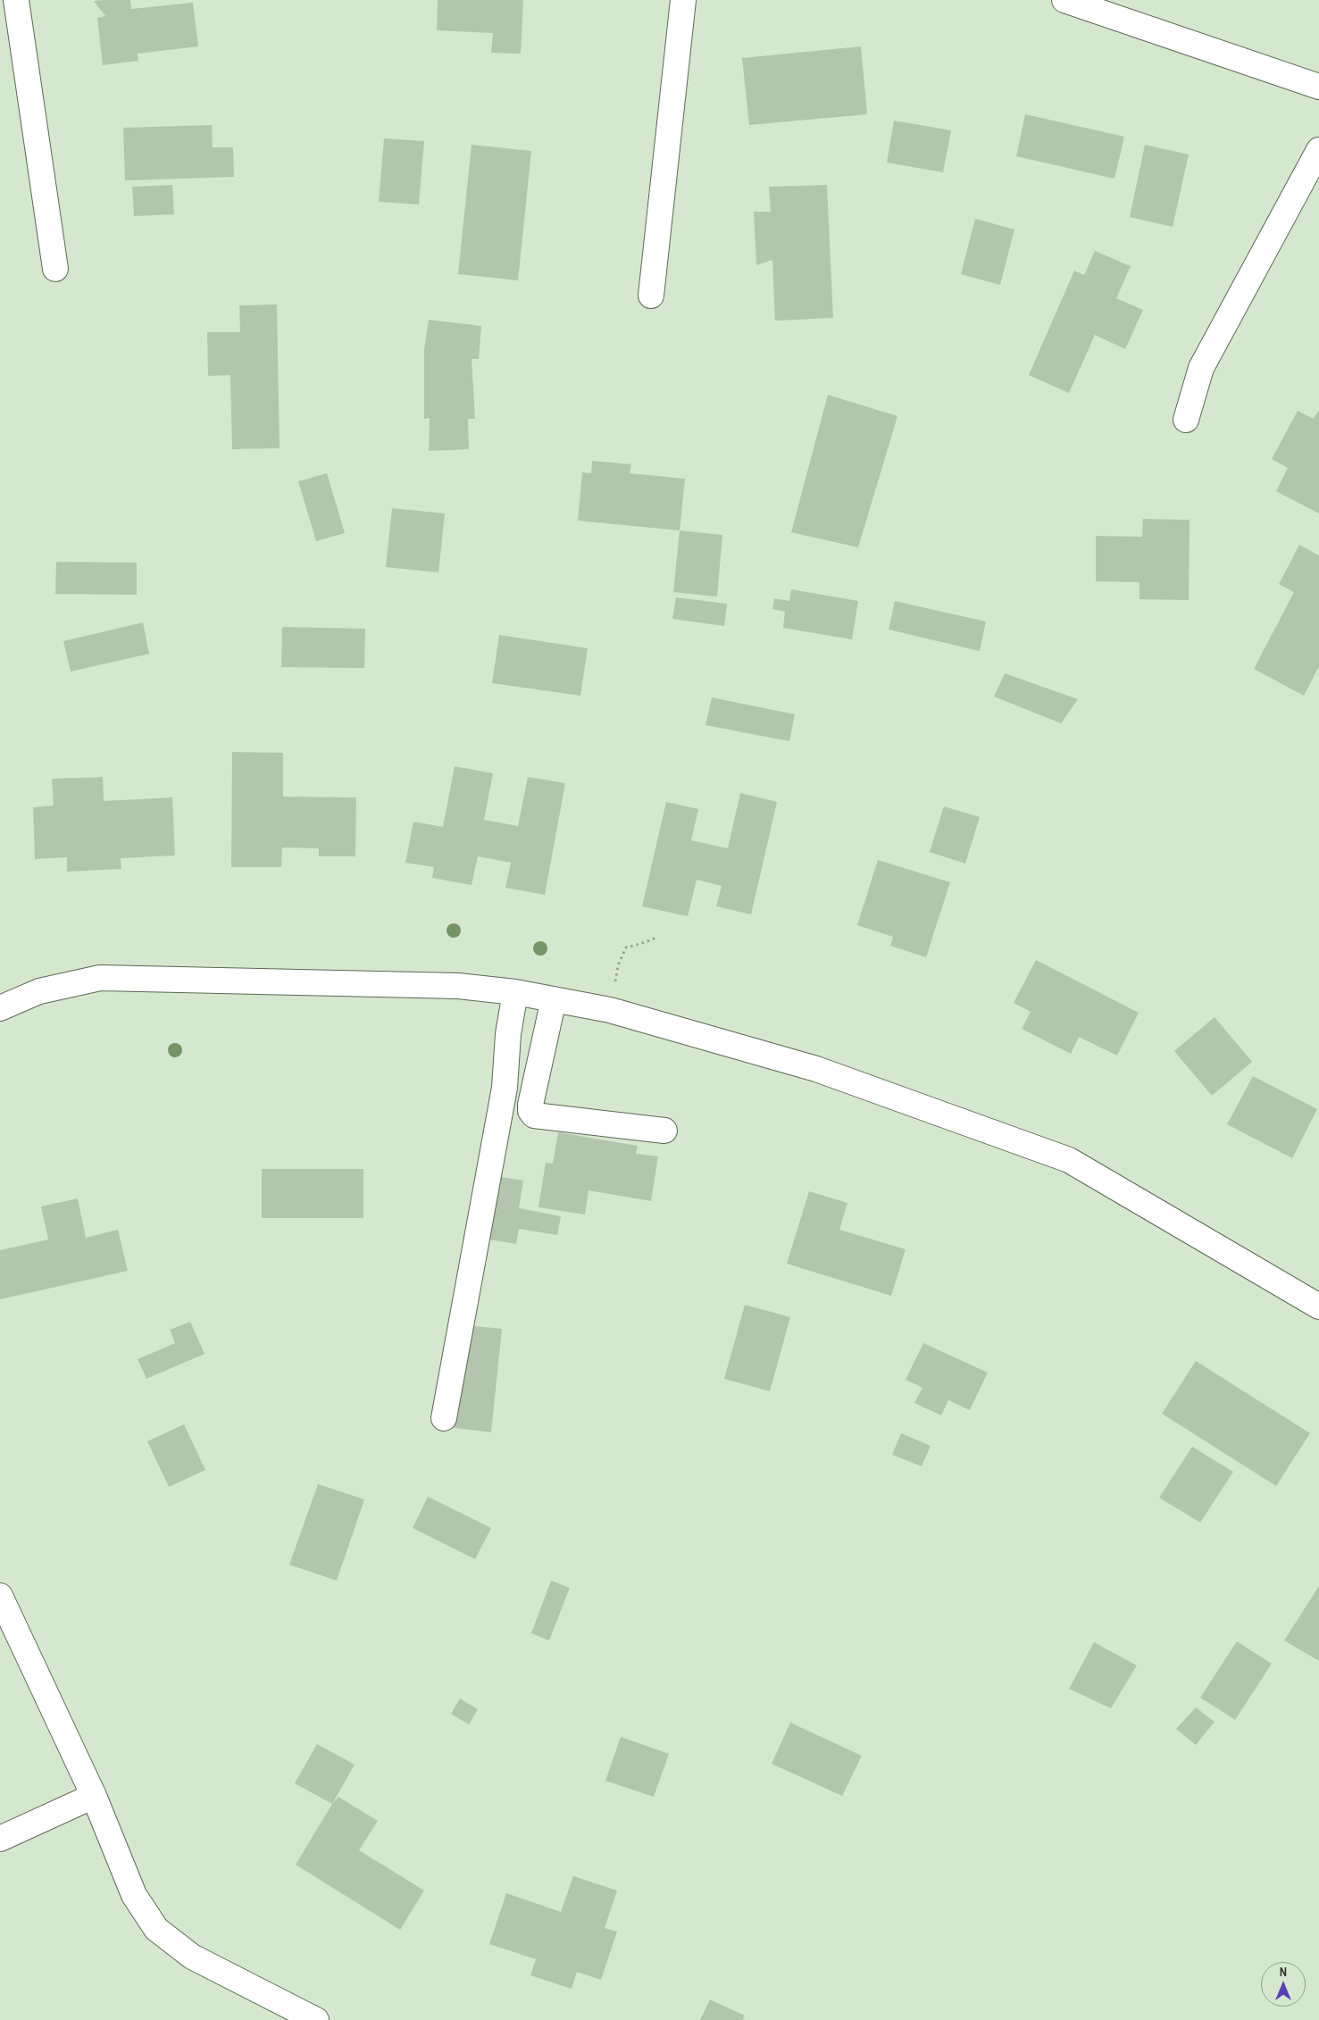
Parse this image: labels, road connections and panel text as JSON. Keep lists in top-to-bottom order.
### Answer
{
  "north": "top"
}
